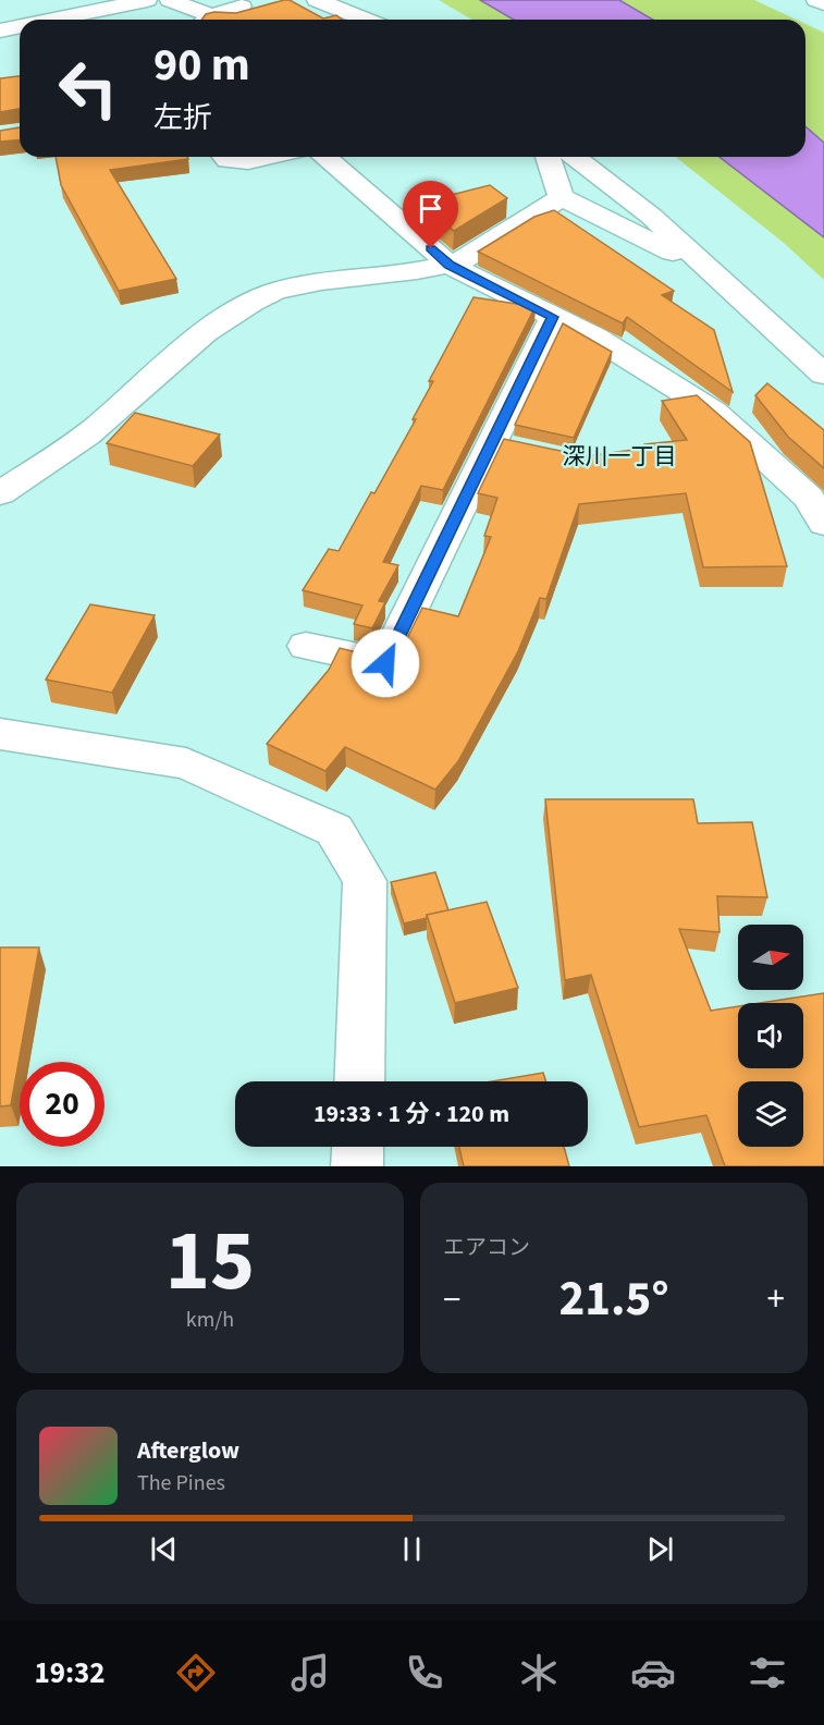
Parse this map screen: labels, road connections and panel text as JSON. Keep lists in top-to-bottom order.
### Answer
{
  "districts": ["深川一丁目"],
  "north": "right",
  "page": {
    "turn": ["90 m", "左折"],
    "limit": "20",
    "trip": "19:33 · 1 分 · 120 m",
    "tile": [
      ["15", "km/h"],
      "エアコン"
    ],
    "heat": ["−", "21.5°", "+"],
    "song": ["Afterglow", "The Pines"],
    "tabs": "19:32"
  }
}
